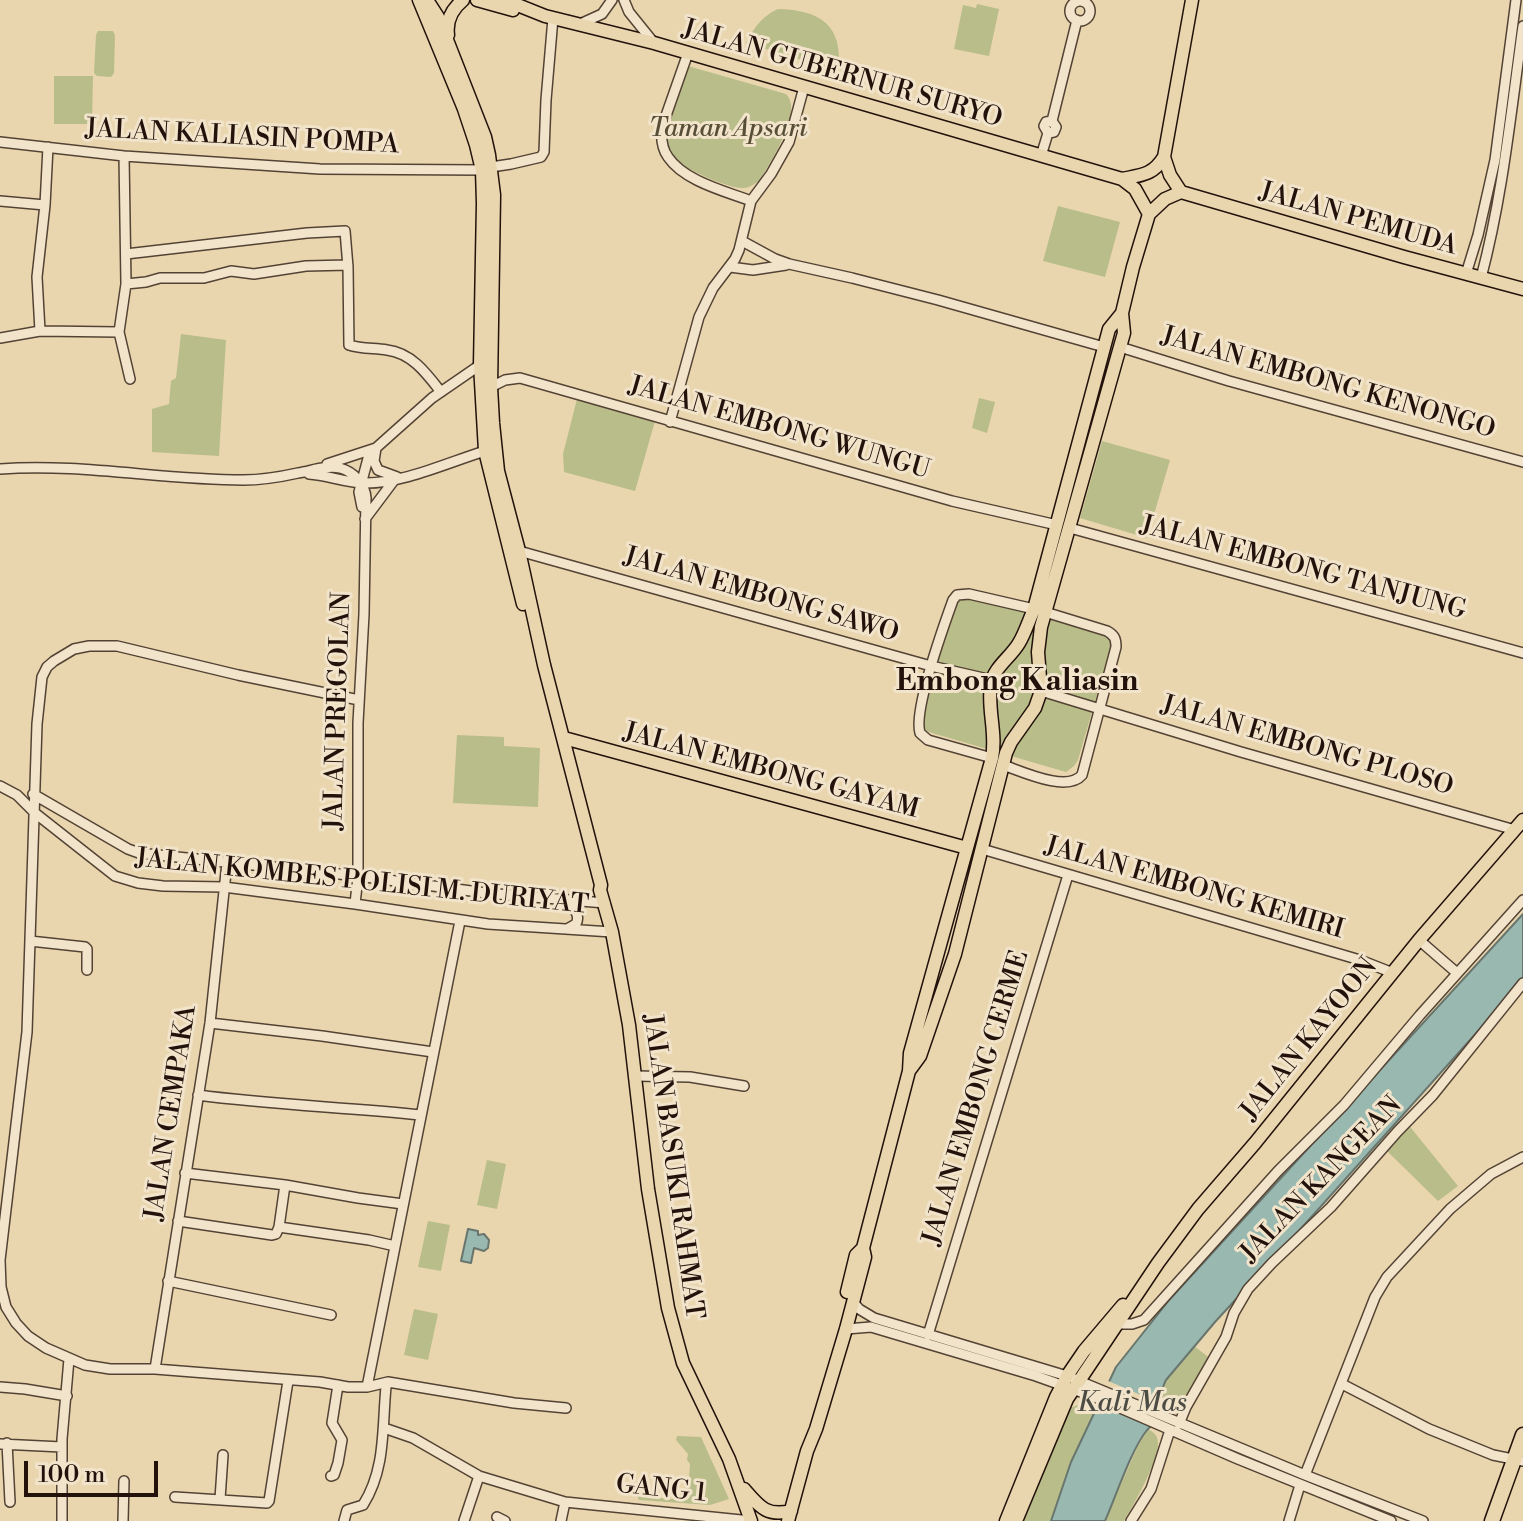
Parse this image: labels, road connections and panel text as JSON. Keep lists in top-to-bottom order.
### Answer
{
  "streets": {
    "main road": [
      "JALAN GUBERNUR SURYO",
      "JALAN PEMUDA",
      "JALAN EMBONG GAYAM",
      "JALAN KAYOON",
      "JALAN BASUKI RAHMAT"
    ],
    "street": [
      "JALAN KALIASIN POMPA",
      "JALAN EMBONG KENONGO",
      "JALAN EMBONG WUNGU",
      "JALAN EMBONG TANJUNG",
      "JALAN EMBONG SAWO",
      "JALAN PREGOLAN",
      "JALAN EMBONG PLOSO",
      "JALAN KOMBES POLISI M. DURIYAT",
      "JALAN EMBONG KEMIRI",
      "JALAN EMBONG CERME",
      "JALAN CEMPAKA",
      "JALAN KANGEAN",
      "GANG 1"
    ]
  },
  "crossings": [
    ["JALAN GUBERNUR SURYO", "JALAN KALIASIN POMPA"],
    ["JALAN EMBONG WUNGU", "JALAN EMBONG TANJUNG"],
    ["JALAN PREGOLAN", "JALAN KOMBES POLISI M. DURIYAT"],
    ["JALAN EMBONG PLOSO", "JALAN KAYOON"],
    ["JALAN KOMBES POLISI M. DURIYAT", "JALAN CEMPAKA"],
    ["JALAN KOMBES POLISI M. DURIYAT", "JALAN BASUKI RAHMAT"],
    ["JALAN EMBONG KEMIRI", "JALAN KAYOON"],
    ["JALAN EMBONG KEMIRI", "JALAN EMBONG CERME"]
  ],
  "districts": ["Embong Kaliasin"],
  "water": ["Kali Mas"],
  "parks": ["Taman Apsari"],
  "scale_bar": "100 m"
}
